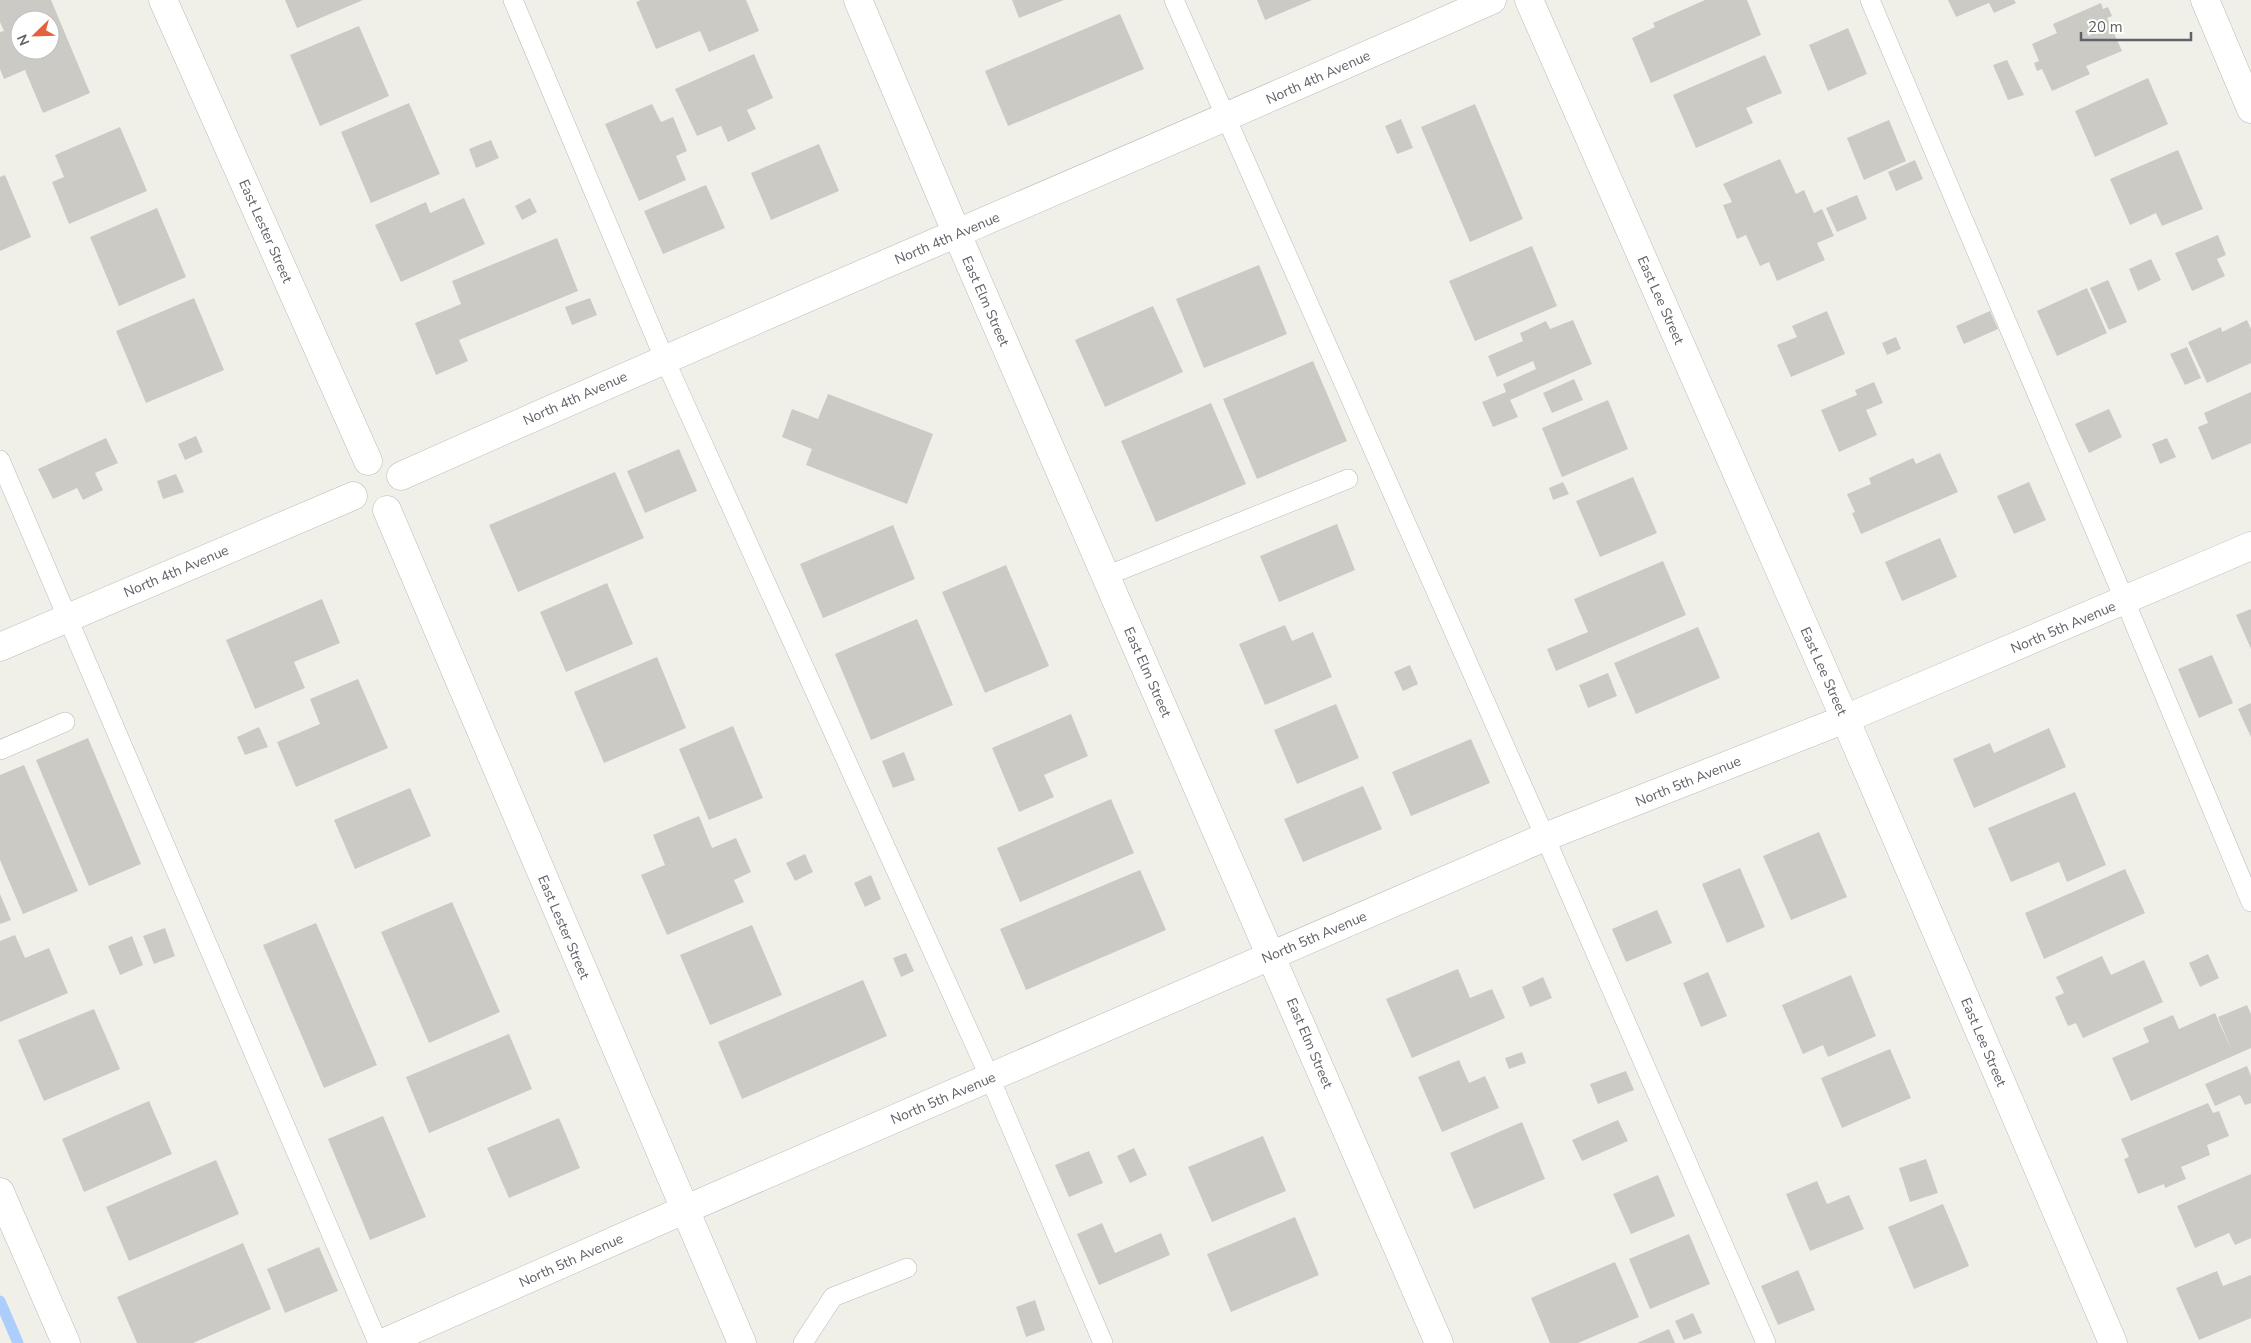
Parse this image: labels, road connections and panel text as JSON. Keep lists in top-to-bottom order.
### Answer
{
  "streets": {
    "street": [
      "North 4th Avenue",
      "East Lester Street",
      "East Lee Street",
      "East Elm Street",
      "North 5th Avenue"
    ]
  },
  "crossings": [
    ["North 4th Avenue", "East Lester Street"],
    ["North 4th Avenue", "East Elm Street"],
    ["East Lester Street", "North 5th Avenue"],
    ["East Lee Street", "North 5th Avenue"],
    ["East Elm Street", "North 5th Avenue"]
  ],
  "scale_bar": "20 m",
  "north": "bottom left"
}
